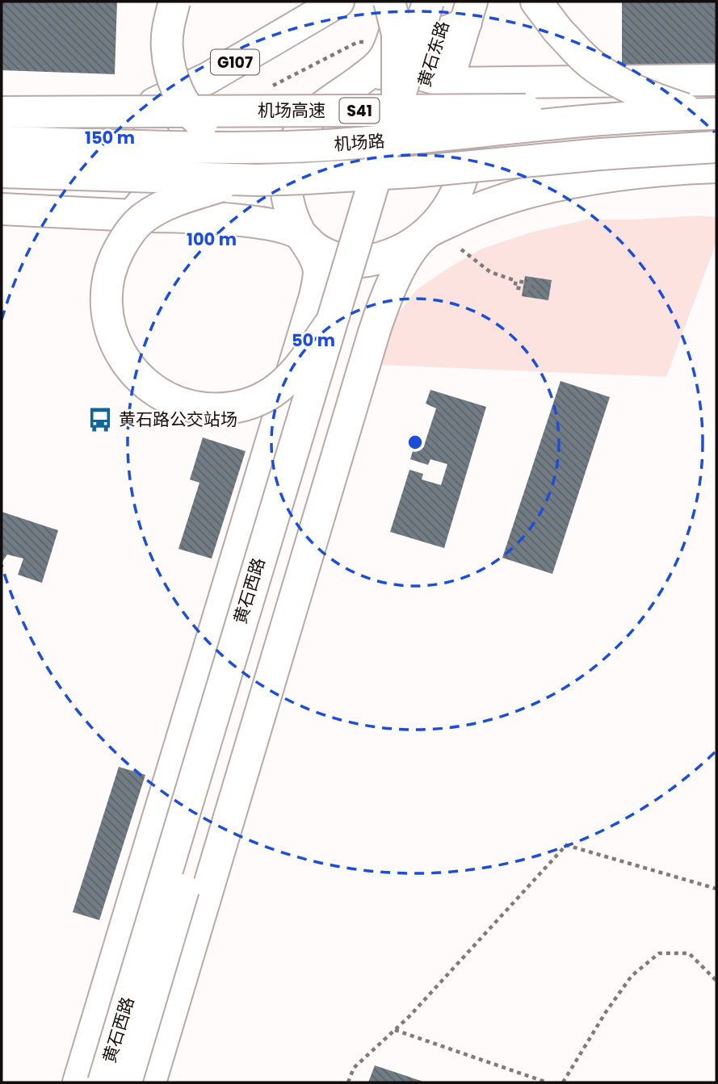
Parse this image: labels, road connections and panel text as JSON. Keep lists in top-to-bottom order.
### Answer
{
  "streets": {
    "main road": [
      "黄石东路",
      "G107",
      "机场高速",
      "S41",
      "机场路",
      "黄石西路"
    ]
  },
  "crossings": [
    ["黄石东路", "黄石西路"],
    ["G107", "机场高速"],
    ["机场高速", "机场路"]
  ],
  "places": {
    "bus stop": ["黄石路公交站场"]
  },
  "rings": ["150 m", "100 m", "50 m"]
}
